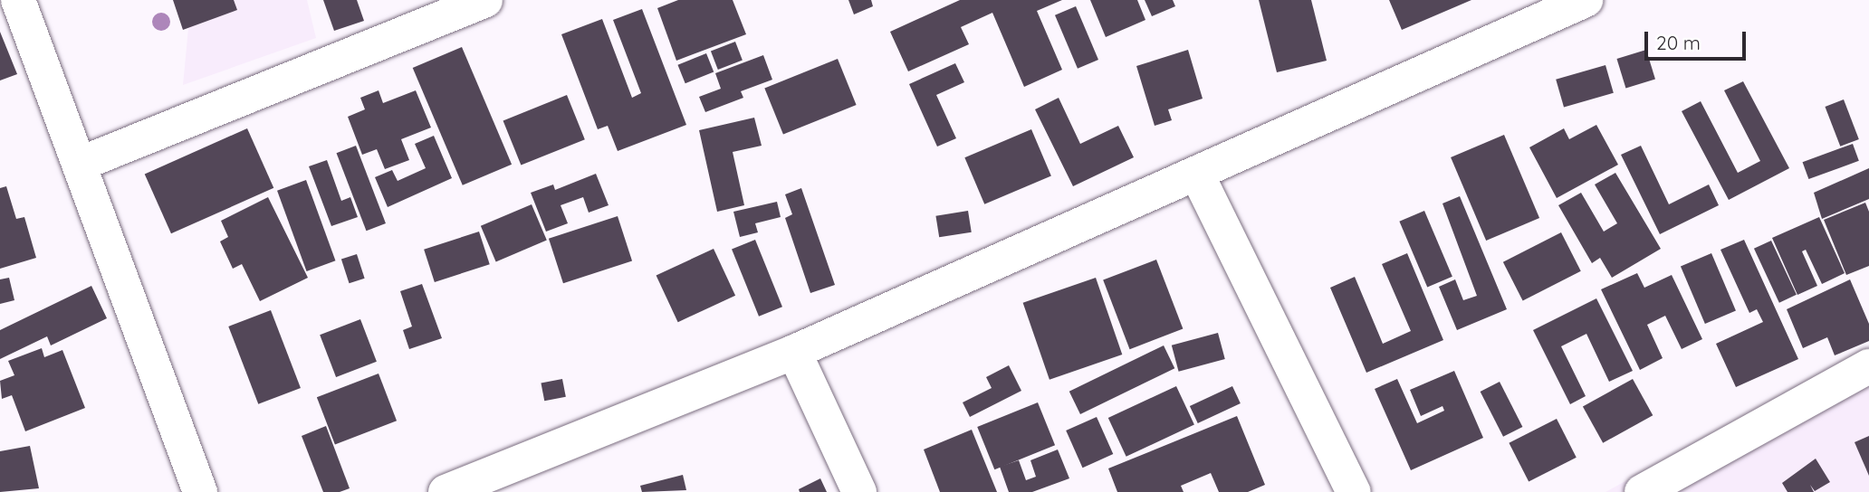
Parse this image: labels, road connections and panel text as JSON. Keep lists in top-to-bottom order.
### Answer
{
  "scale_bar": "20 m"
}
